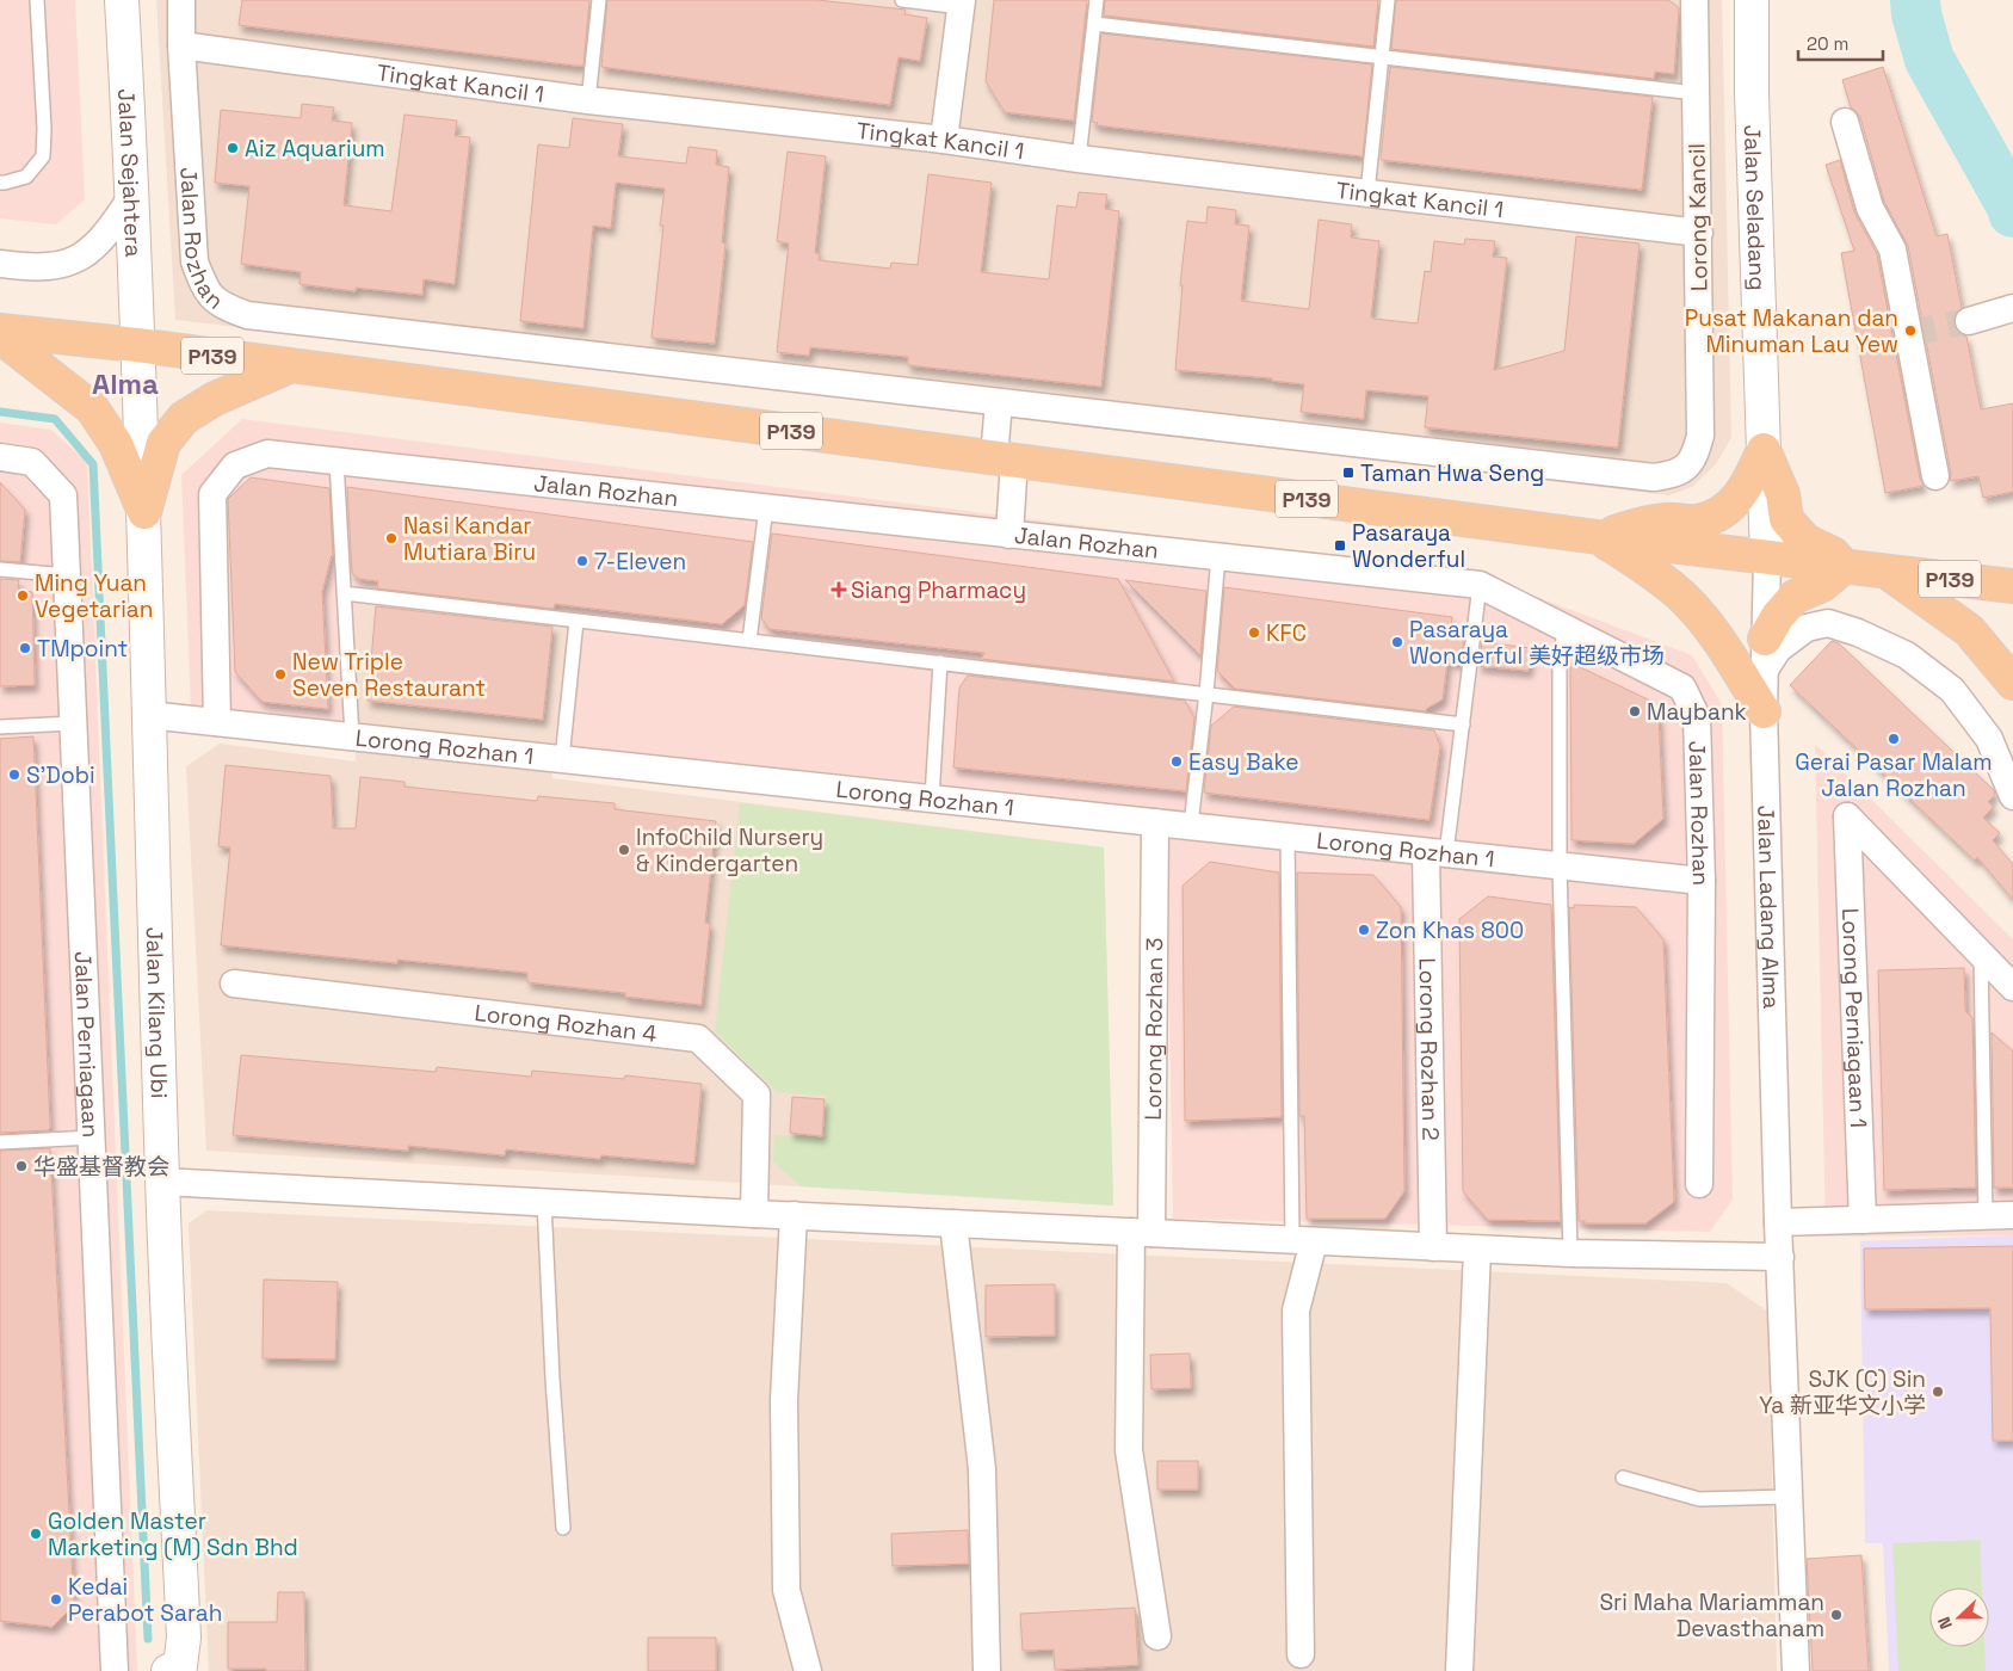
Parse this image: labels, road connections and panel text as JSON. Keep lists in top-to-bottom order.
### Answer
{
  "streets": {
    "main road": [
      "Jalan Sejahtera",
      "Jalan Seladang",
      "P139",
      "Jalan Kilang Ubi"
    ],
    "street": [
      "Tingkat Kancil 1",
      "Lorong Kancil",
      "Jalan Rozhan",
      "Lorong Rozhan 1",
      "Jalan Ladang Alma",
      "Lorong Perniagaan 1",
      "Lorong Rozhan 4",
      "Lorong Rozhan 3",
      "Jalan Perniagaan",
      "Lorong Rozhan 2"
    ]
  },
  "crossings": [
    ["Tingkat Kancil 1", "Lorong Kancil"],
    ["Tingkat Kancil 1", "Jalan Rozhan"],
    ["Jalan Sejahtera", "P139"],
    ["Jalan Sejahtera", "Jalan Kilang Ubi"],
    ["Jalan Seladang", "P139"],
    ["Jalan Seladang", "Jalan Ladang Alma"],
    ["Lorong Kancil", "Jalan Rozhan"],
    ["Jalan Rozhan", "Lorong Rozhan 1"],
    ["P139", "Jalan Ladang Alma"],
    ["P139", "Jalan Kilang Ubi"],
    ["Lorong Rozhan 1", "Jalan Kilang Ubi"],
    ["Lorong Rozhan 1", "Lorong Rozhan 3"],
    ["Lorong Rozhan 1", "Lorong Rozhan 2"]
  ],
  "districts": ["Alma"],
  "places": {
    "other": [
      "Aiz Aquarium",
      "Pusat Makanan dan Minuman Lau Yew",
      "Nasi Kandar Mutiara Biru",
      "7-Eleven",
      "Ming Yuan Vegetarian",
      "KFC",
      "Pasaraya Wonderful 美好超级市场",
      "TMpoint",
      "New Triple Seven Restaurant",
      "Maybank",
      "Gerai Pasar Malam Jalan Rozhan",
      "Easy Bake",
      "S'Dobi",
      "InfoChild Nursery & Kindergarten",
      "Zon Khas 800",
      "华盛基督教会",
      "SJK (C) Sin Ya 新亚华文小学",
      "Golden Master Marketing (M) Sdn Bhd",
      "Kedai Perabot Sarah",
      "Sri Maha Mariamman Devasthanam"
    ],
    "transit": ["Taman Hwa Seng", "Pasaraya Wonderful"],
    "health": ["Siang Pharmacy"]
  },
  "scale_bar": "20 m",
  "north": "left"
}
